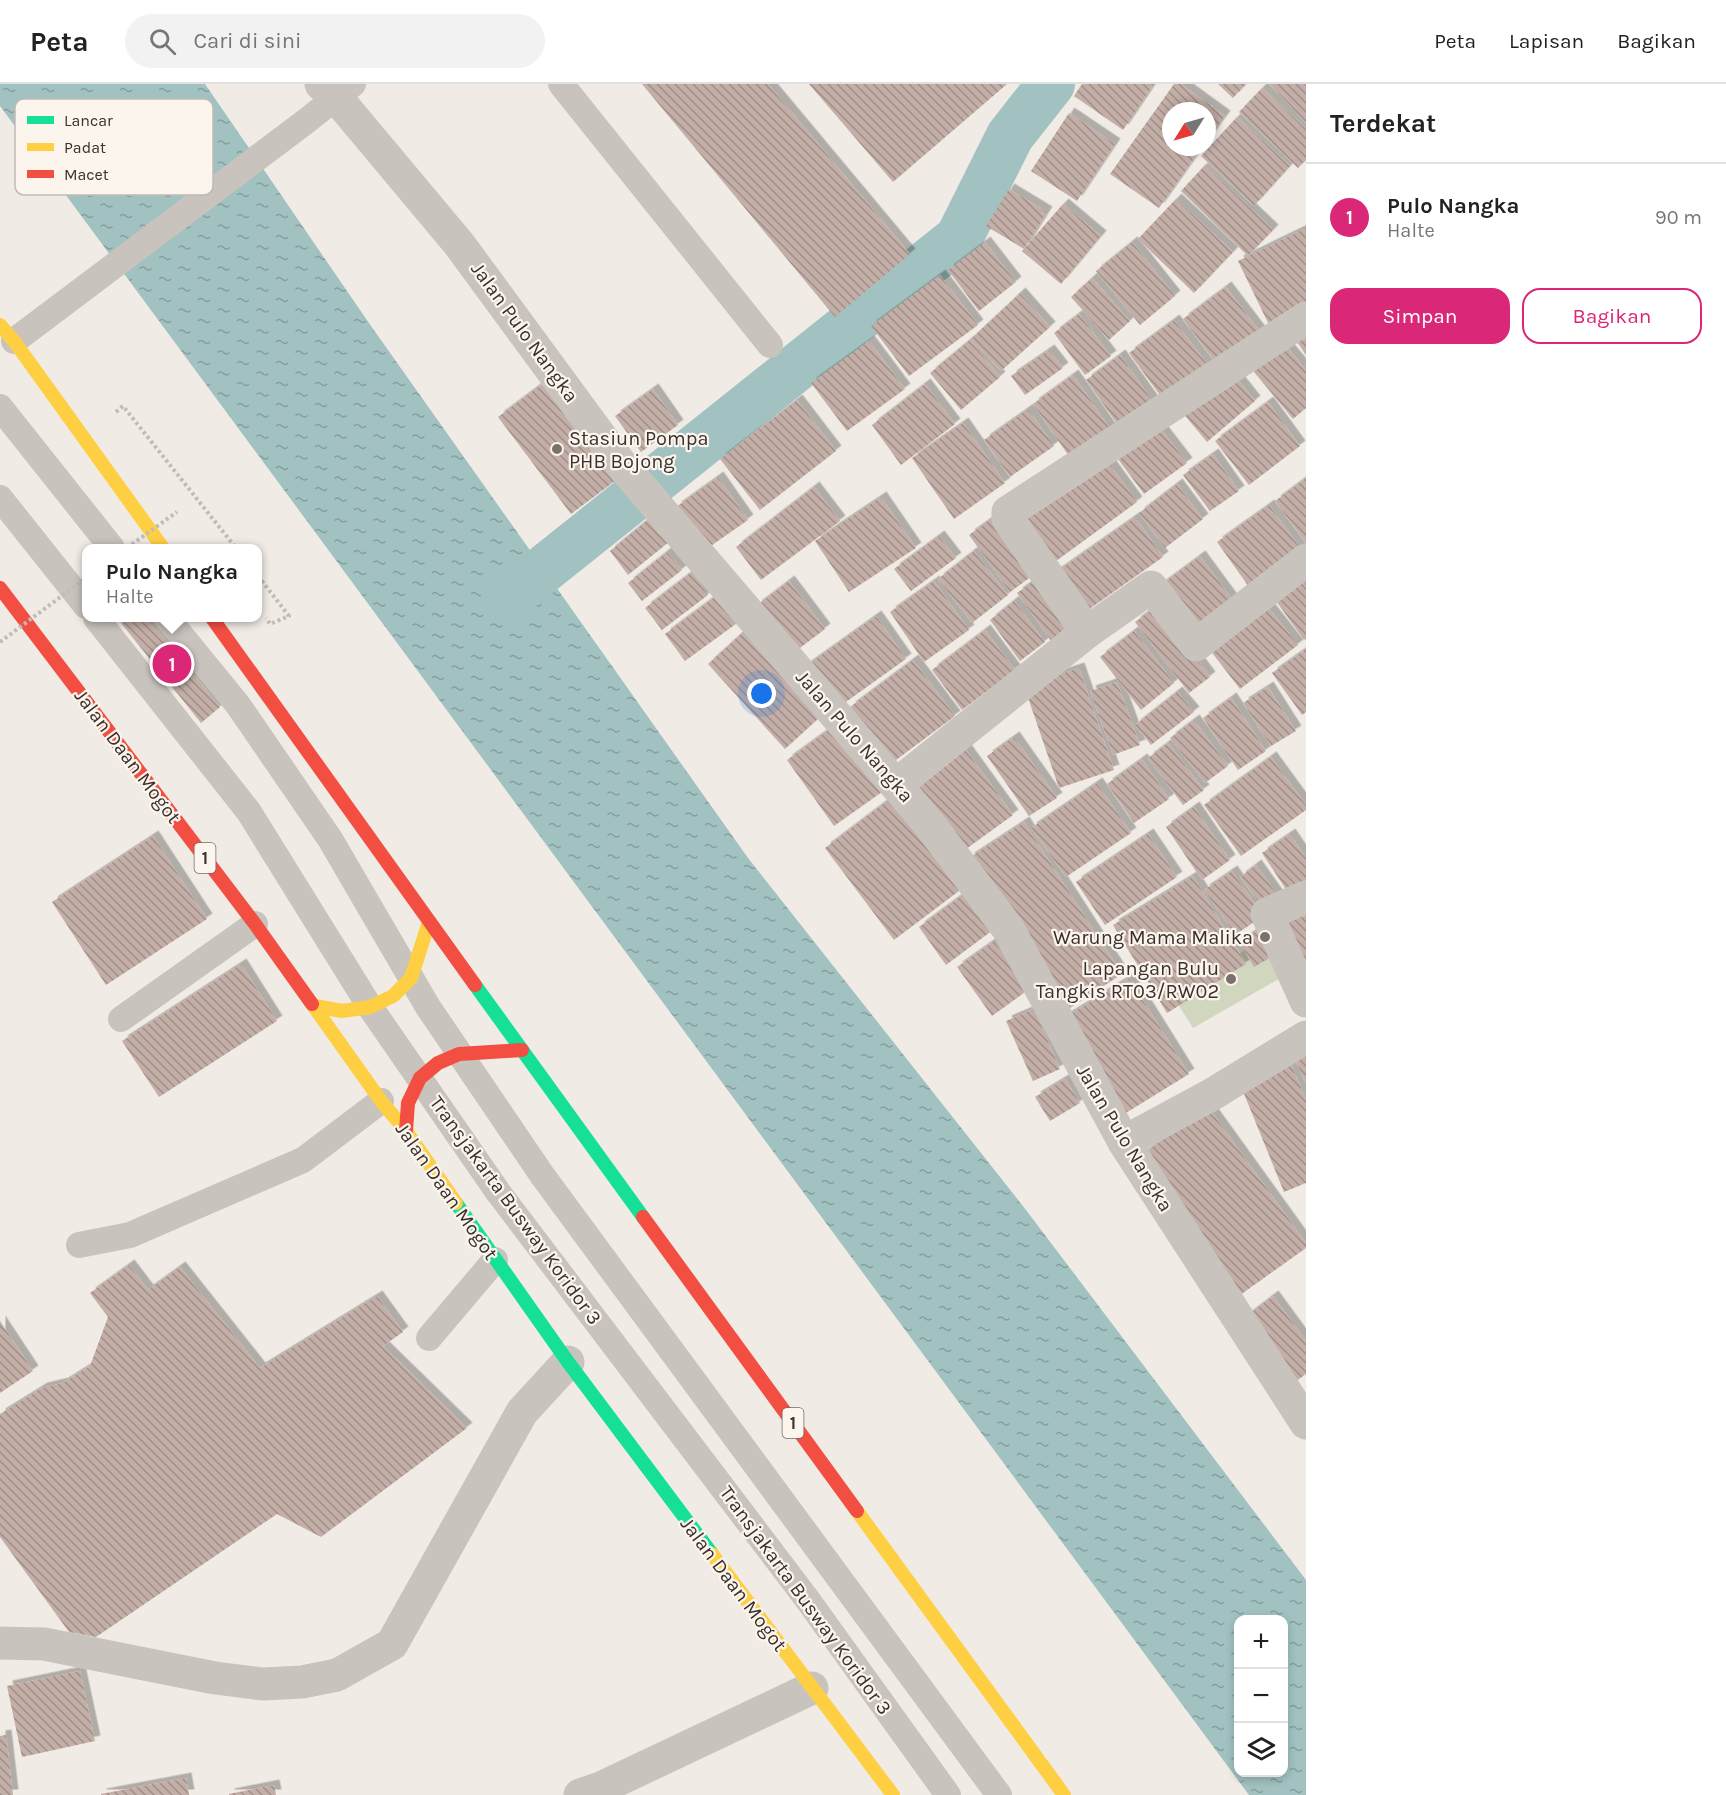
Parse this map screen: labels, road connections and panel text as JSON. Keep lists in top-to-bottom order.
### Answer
{
  "streets": {
    "highway": ["Jalan Daan Mogot", "1"],
    "street": ["Jalan Pulo Nangka"],
    "lane": ["Transjakarta Busway Koridor 3"]
  },
  "places": ["Stasiun Pompa PHB Bojong", "Warung Mama Malika", "Lapangan Bulu Tangkis RT03/RW02"],
  "legend": ["Lancar", "Padat", "Macet"],
  "north": "bottom left",
  "page": {
    "header": "Peta",
    "search": "Cari di sini",
    "nav": ["Peta", "Lapisan", "Bagikan"],
    "heading": "Terdekat",
    "list": [
      {
        "mark": "1",
        "name": "Pulo Nangka",
        "note": "Halte",
        "value": "90 m"
      }
    ],
    "buttons": ["Simpan", "Bagikan"],
    "popup": ["Pulo Nangka", "Halte"],
    "pins": "1",
    "map_buttons": ["+", "−"]
  }
}
